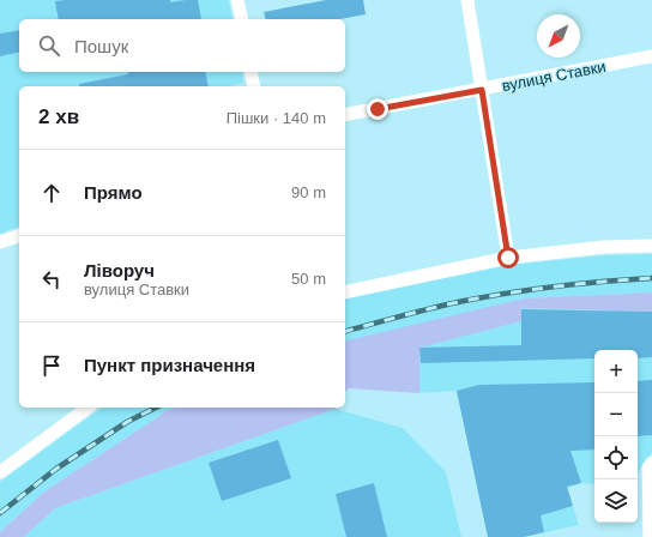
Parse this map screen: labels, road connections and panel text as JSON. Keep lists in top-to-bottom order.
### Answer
{
  "streets": {
    "street": ["вулиця Ставки"]
  },
  "north": "bottom left",
  "page": {
    "search": "Пошук",
    "heading": ["2 хв", "Пішки · 140 m"],
    "list": [
      ["Прямо", "90 m"],
      ["Ліворуч", "вулиця Ставки", "50 m"],
      "Пункт призначення"
    ],
    "map_buttons": ["+", "−"]
  }
}
